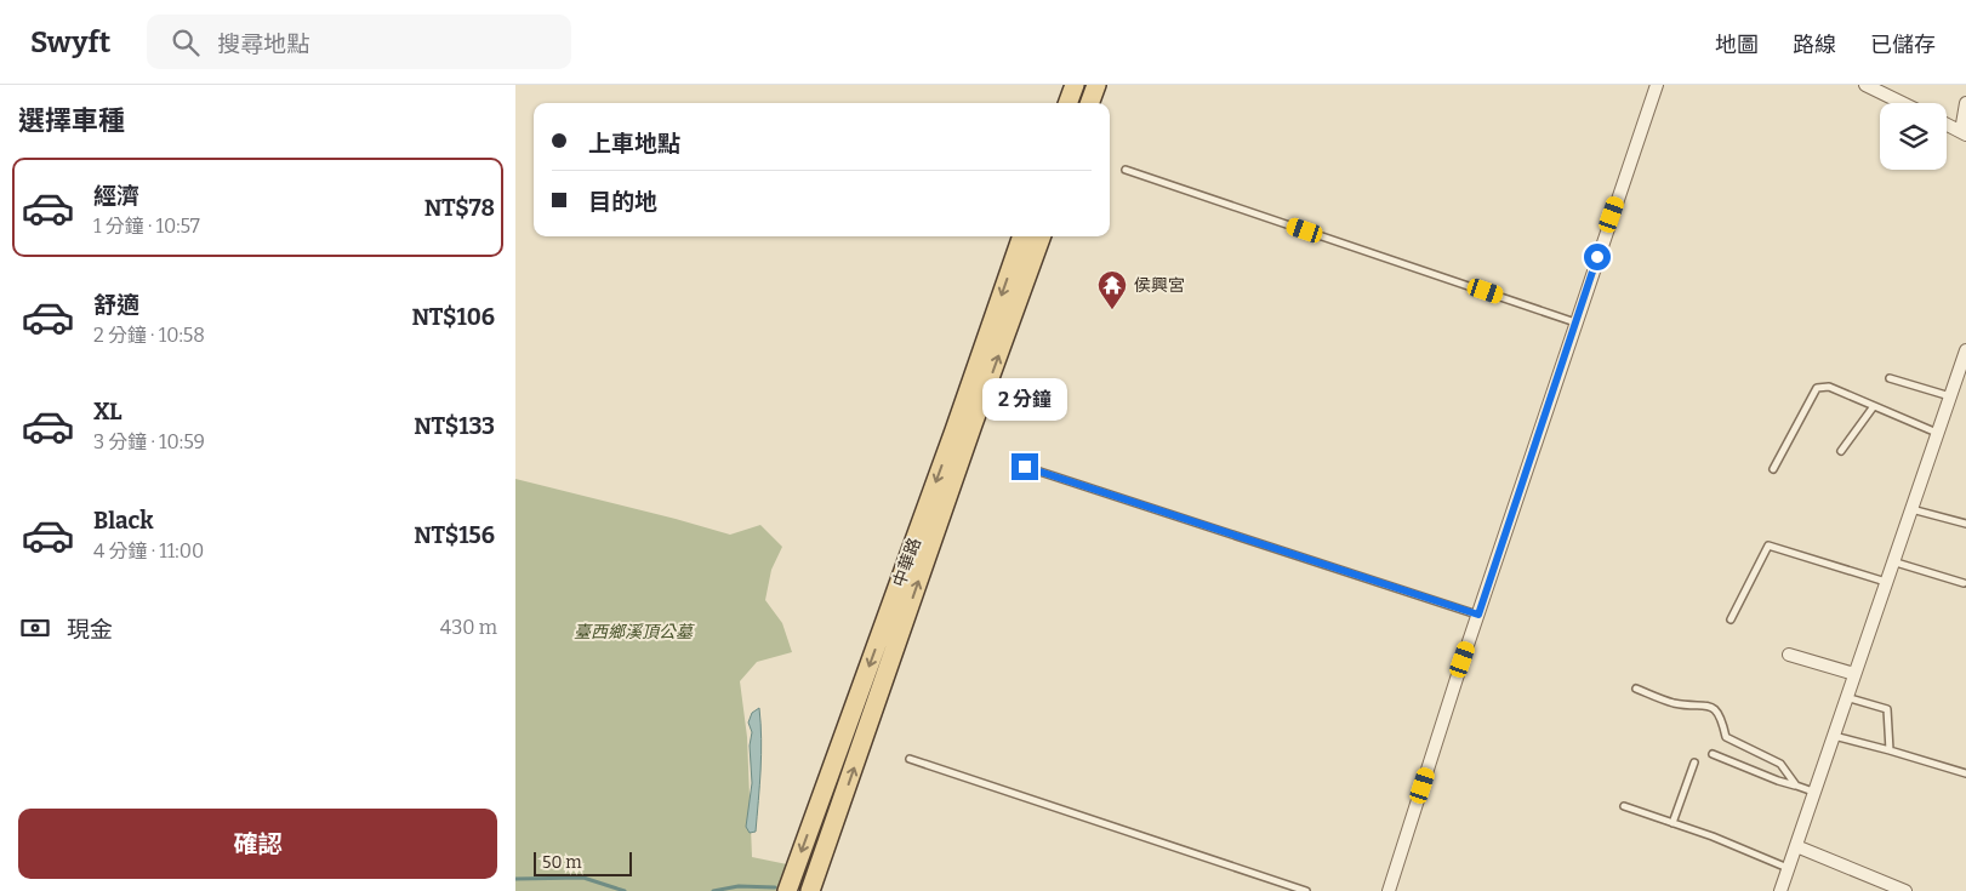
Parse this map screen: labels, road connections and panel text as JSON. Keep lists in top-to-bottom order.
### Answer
{
  "streets": {
    "main road": ["中華路"]
  },
  "parks": ["臺西鄉溪頂公墓"],
  "places": {
    "temple": ["侯興宮"]
  },
  "scale_bar": "50 m",
  "page": {
    "header": "Swyft",
    "search": "搜尋地點",
    "nav": ["地圖", "路線", "已儲存"],
    "heading": "選擇車種",
    "banner": ["上車地點", "目的地"],
    "list": [
      {
        "name": "經濟",
        "note": "1 分鐘 · 10:57",
        "value": "NT$78"
      },
      {
        "name": "舒適",
        "note": "2 分鐘 · 10:58",
        "value": "NT$106"
      },
      {
        "name": "XL",
        "note": "3 分鐘 · 10:59",
        "value": "NT$133"
      },
      {
        "name": "Black",
        "note": "4 分鐘 · 11:00",
        "value": "NT$156"
      }
    ],
    "bubble": "2 分鐘",
    "pay": ["現金", "430 m"],
    "buttons": "確認",
    "scale": "50 m"
  }
}
